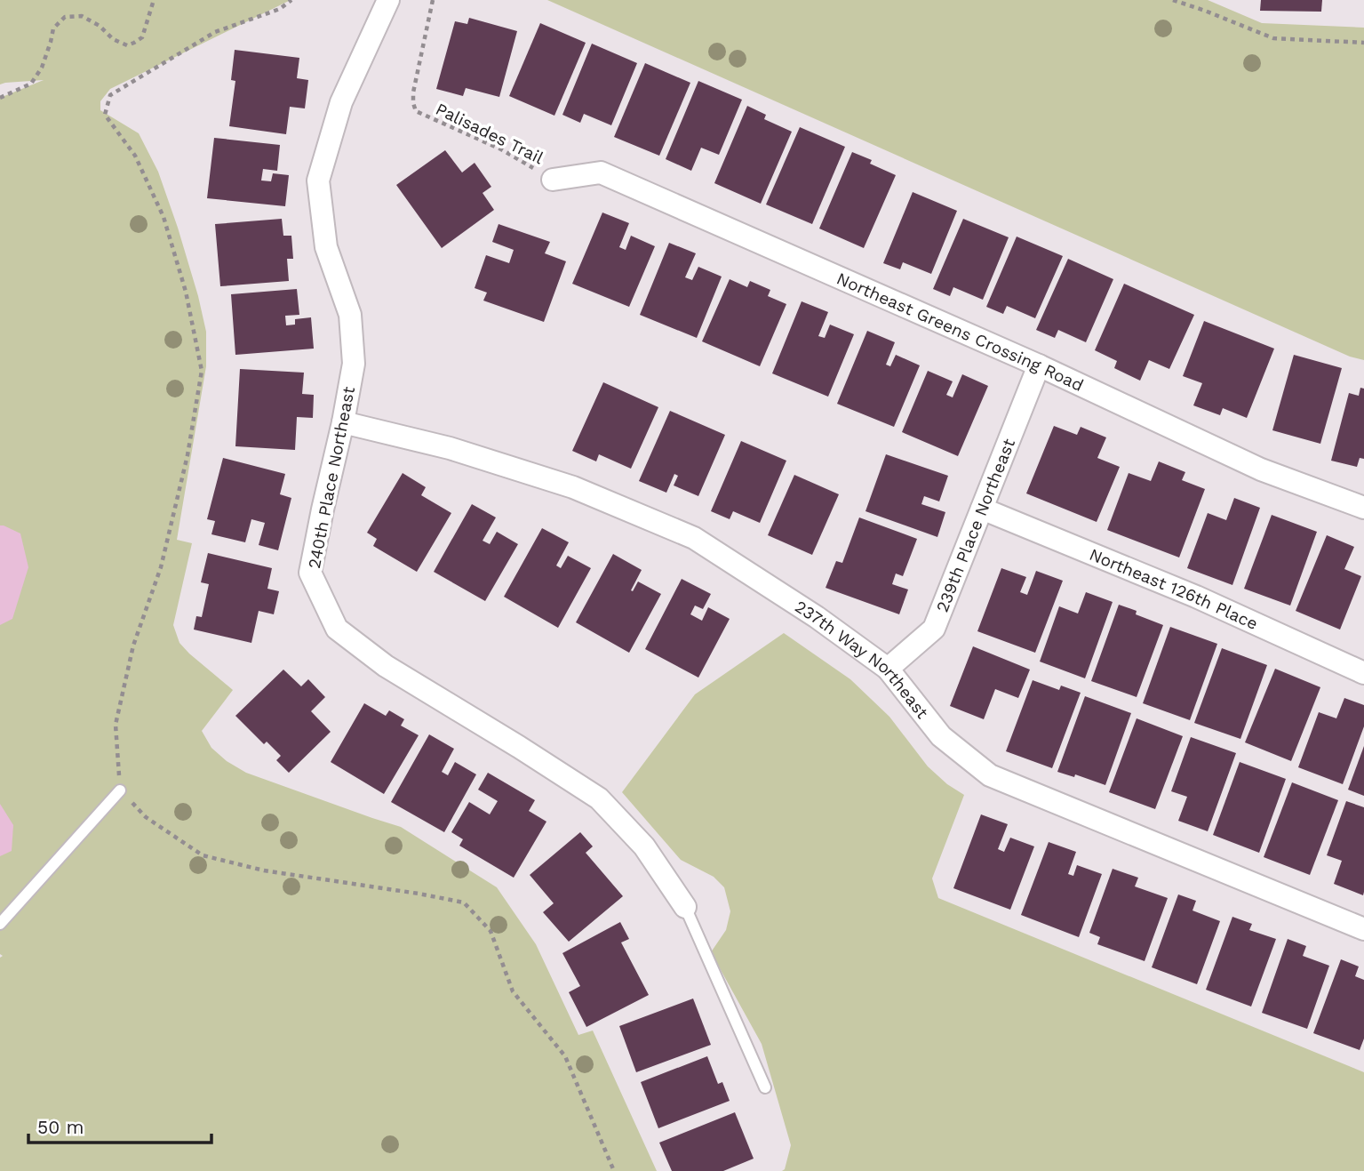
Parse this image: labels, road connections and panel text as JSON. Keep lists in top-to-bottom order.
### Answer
{
  "streets": {
    "street": [
      "Northeast Greens Crossing Road",
      "240th Place Northeast",
      "239th Place Northeast",
      "Northeast 126th Place",
      "237th Way Northeast"
    ],
    "path": ["Palisades Trail"]
  },
  "crossings": [
    ["Palisades Trail", "Northeast Greens Crossing Road"],
    ["Northeast Greens Crossing Road", "239th Place Northeast"],
    ["240th Place Northeast", "237th Way Northeast"],
    ["239th Place Northeast", "Northeast 126th Place"],
    ["239th Place Northeast", "237th Way Northeast"]
  ],
  "scale_bar": "50 m"
}
